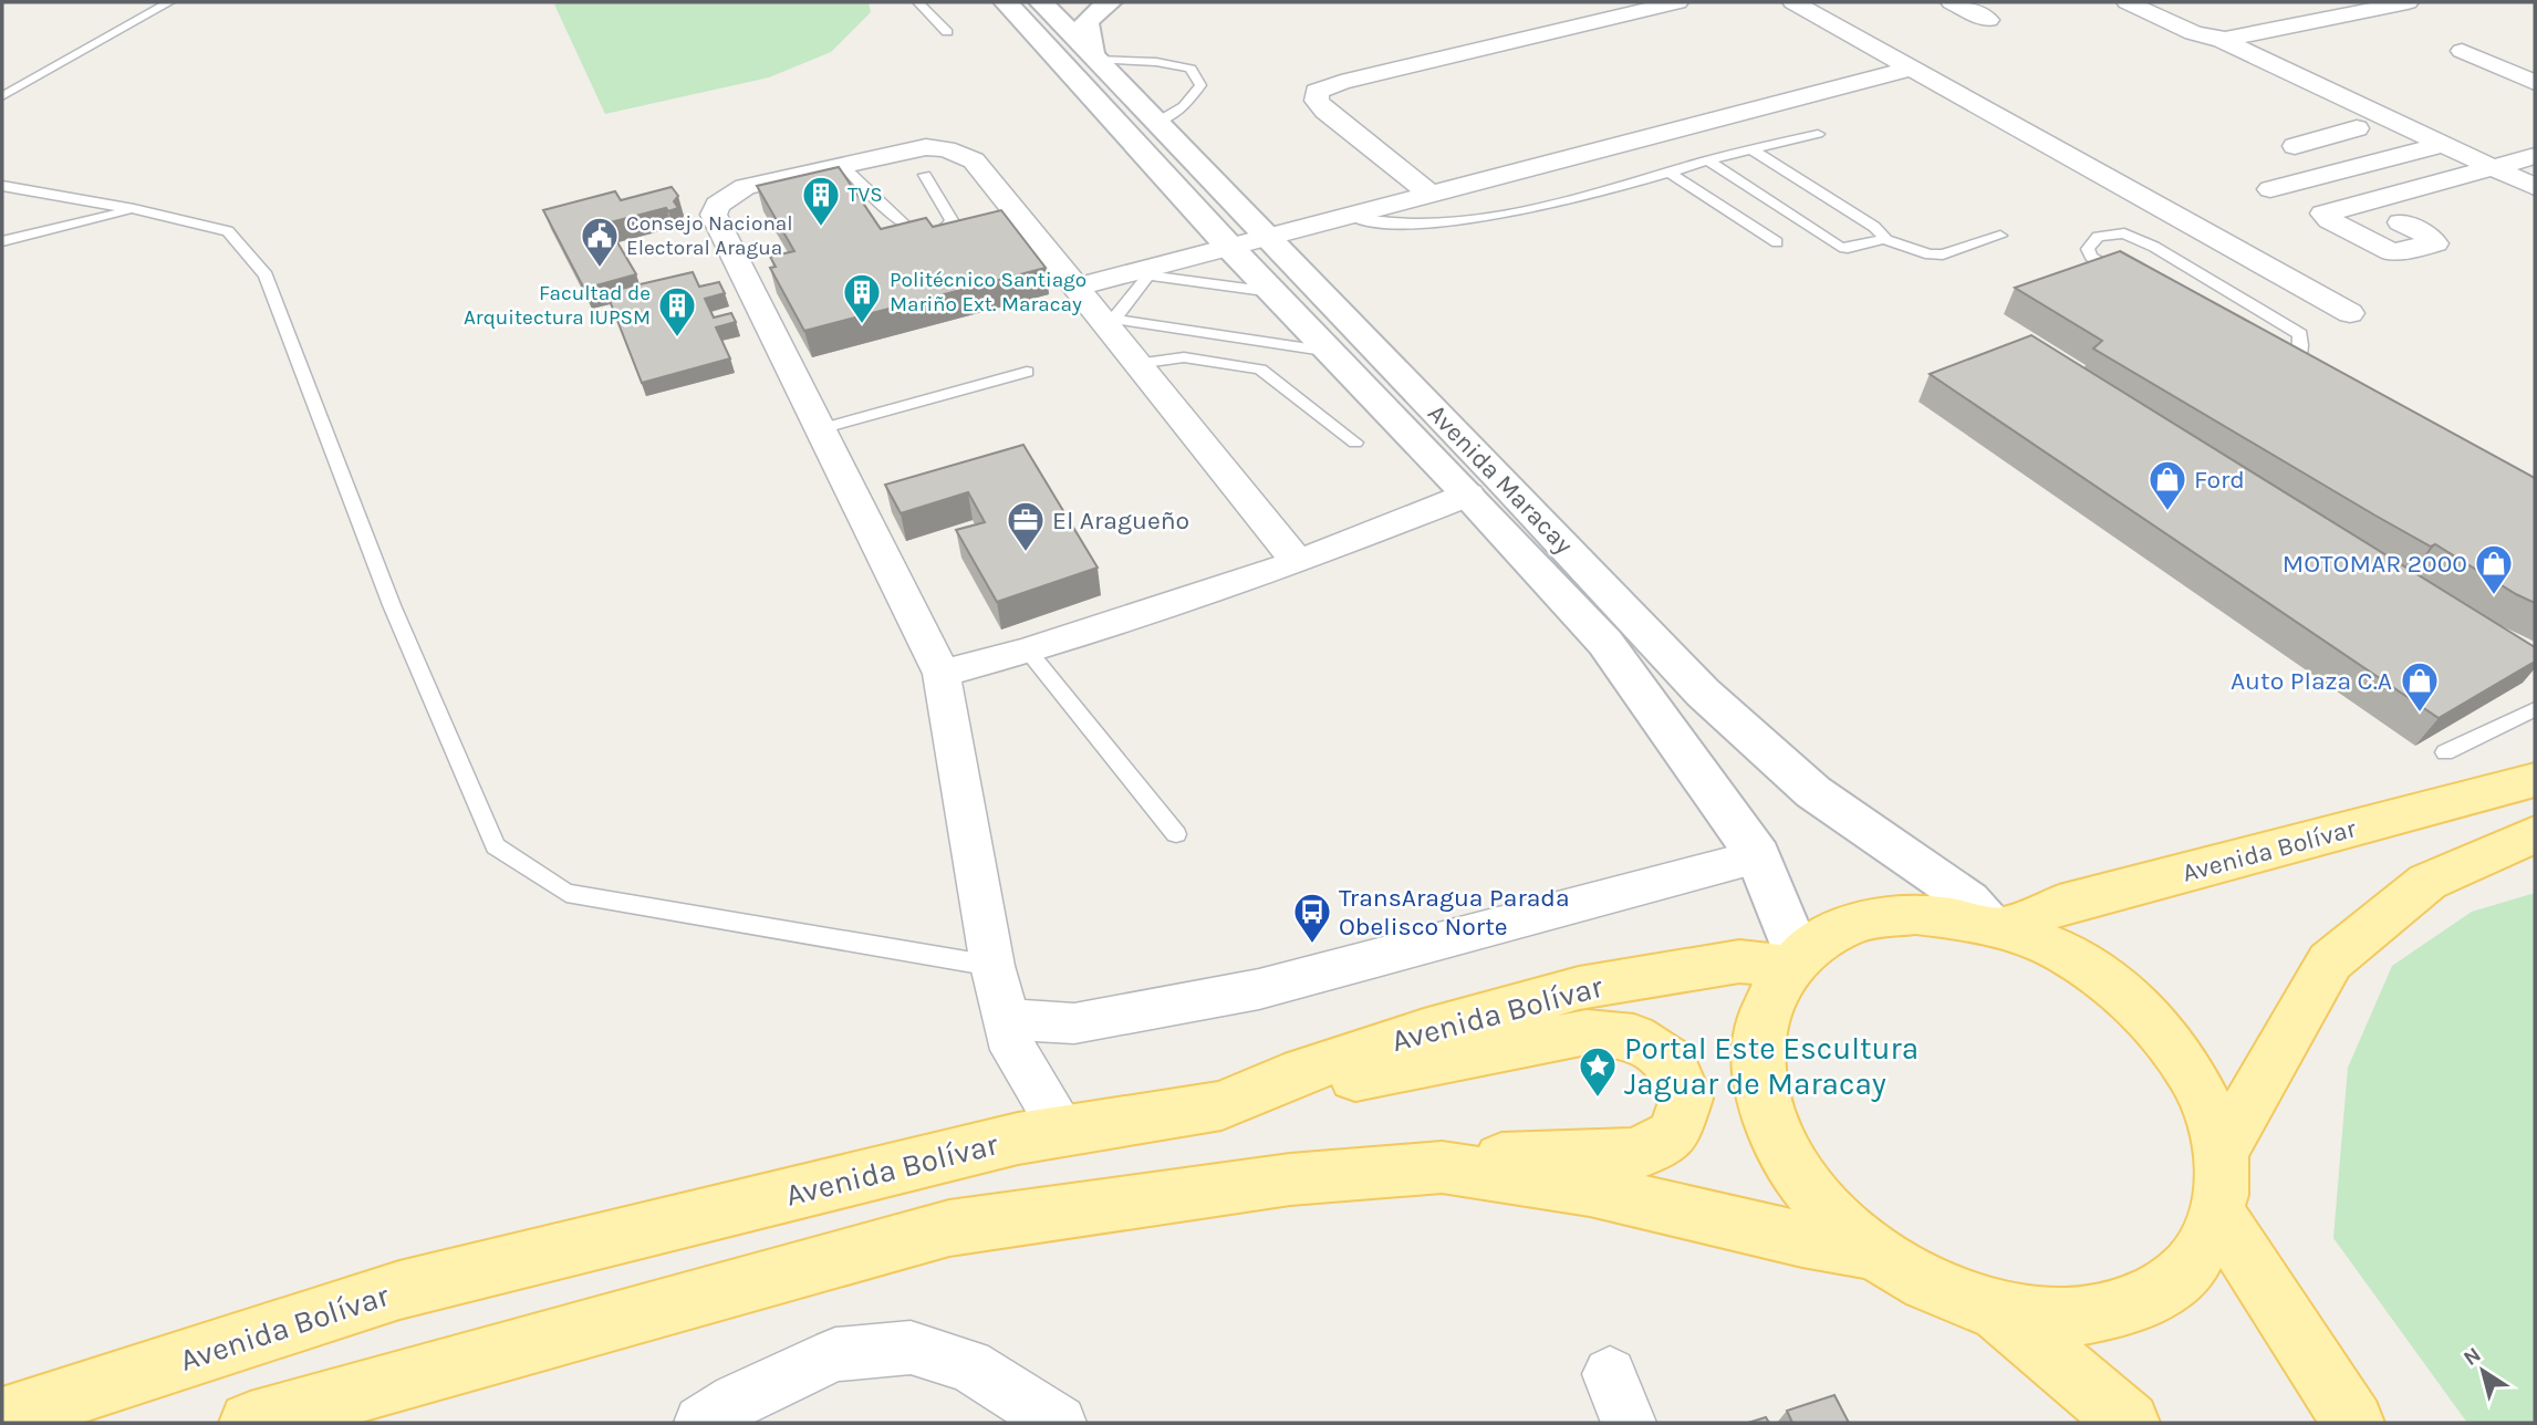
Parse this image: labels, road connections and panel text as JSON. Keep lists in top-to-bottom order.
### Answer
{
  "streets": {
    "main road": ["Avenida Bolívar"],
    "street": ["Avenida Maracay"]
  },
  "crossings": [
    ["Avenida Maracay", "Avenida Bolívar"]
  ],
  "places": {
    "building": ["TVS", "Politécnico Santiago Mariño Ext. Maracay", "Facultad de Arquitectura IUPSM"],
    "public building": ["Consejo Nacional Electoral Aragua"],
    "shop": ["Ford", "MOTOMAR 2000", "Auto Plaza C.A"],
    "office": ["El Aragueño"],
    "bus stop": ["TransAragua Parada Obelisco Norte"],
    "place": ["Portal Este Escultura Jaguar de Maracay"]
  },
  "north": "top left"
}
